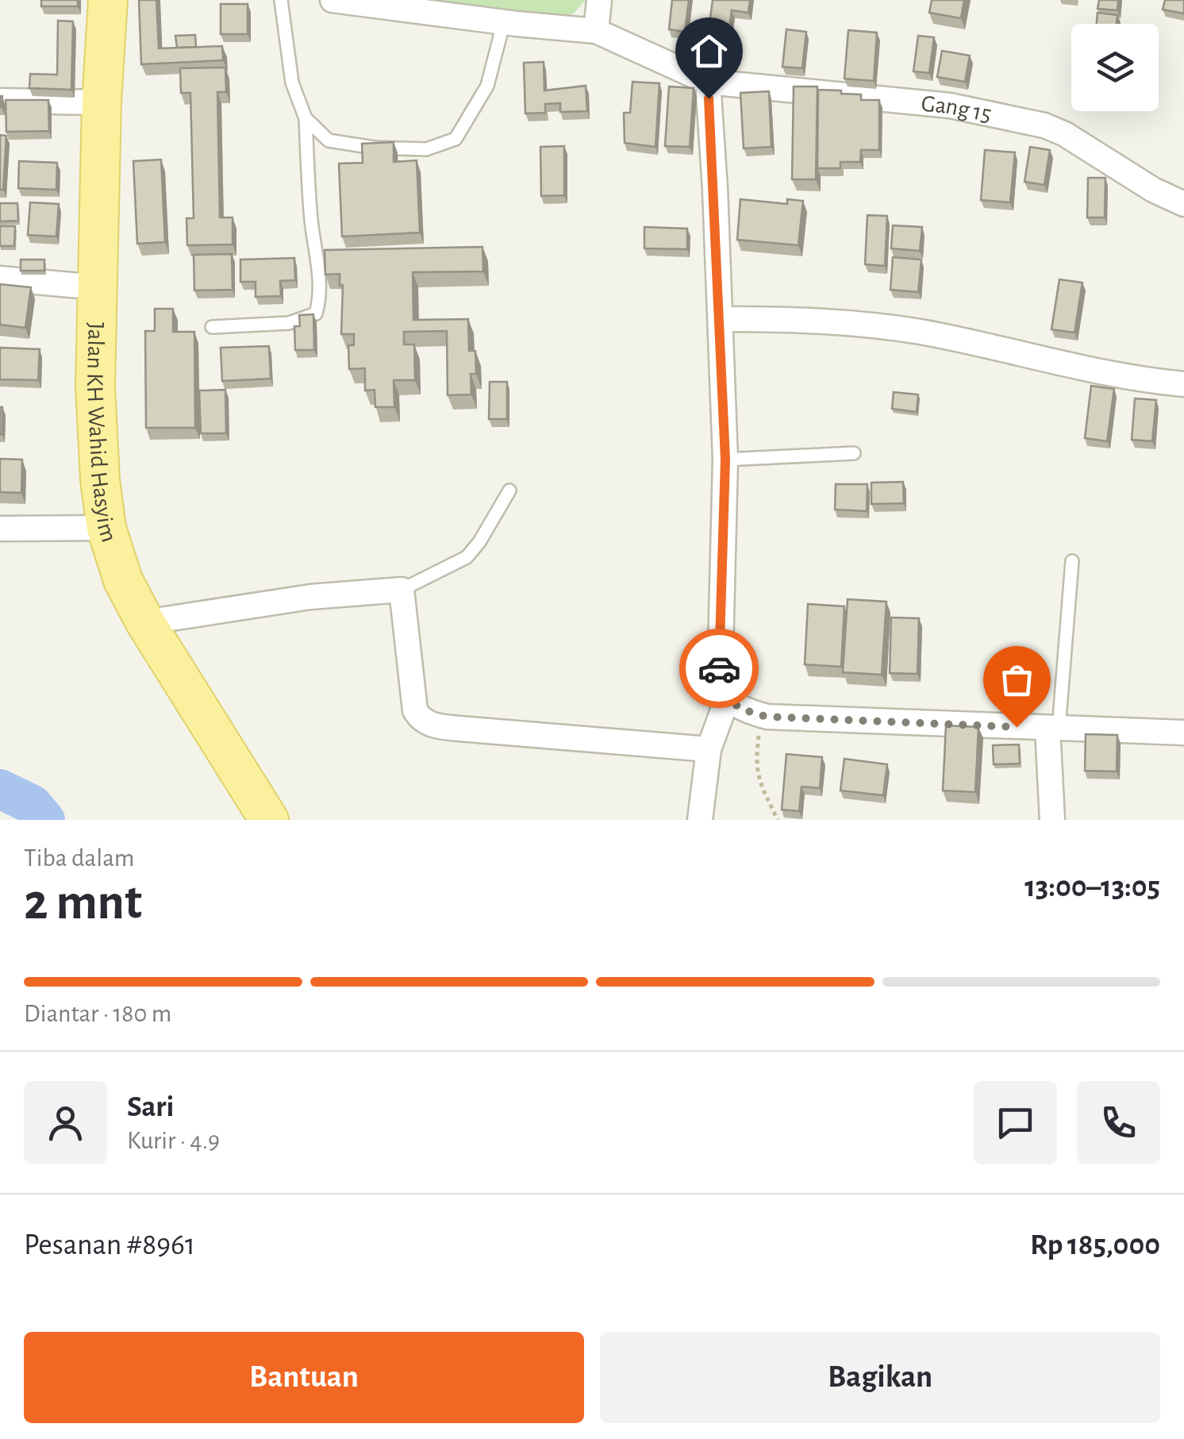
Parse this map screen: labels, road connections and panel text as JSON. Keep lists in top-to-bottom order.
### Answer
{
  "streets": {
    "main road": ["Jalan KH Wahid Hasyim"],
    "street": ["Gang 15"]
  },
  "page": {
    "heading": ["2 mnt", "Tiba dalam", "13:00–13:05"],
    "panel": [
      "Sari",
      "Kurir · 4.9",
      "Pesanan #8961",
      "Rp 185,000"
    ],
    "bar": "Diantar · 180 m",
    "buttons": ["Bantuan", "Bagikan"]
  }
}
